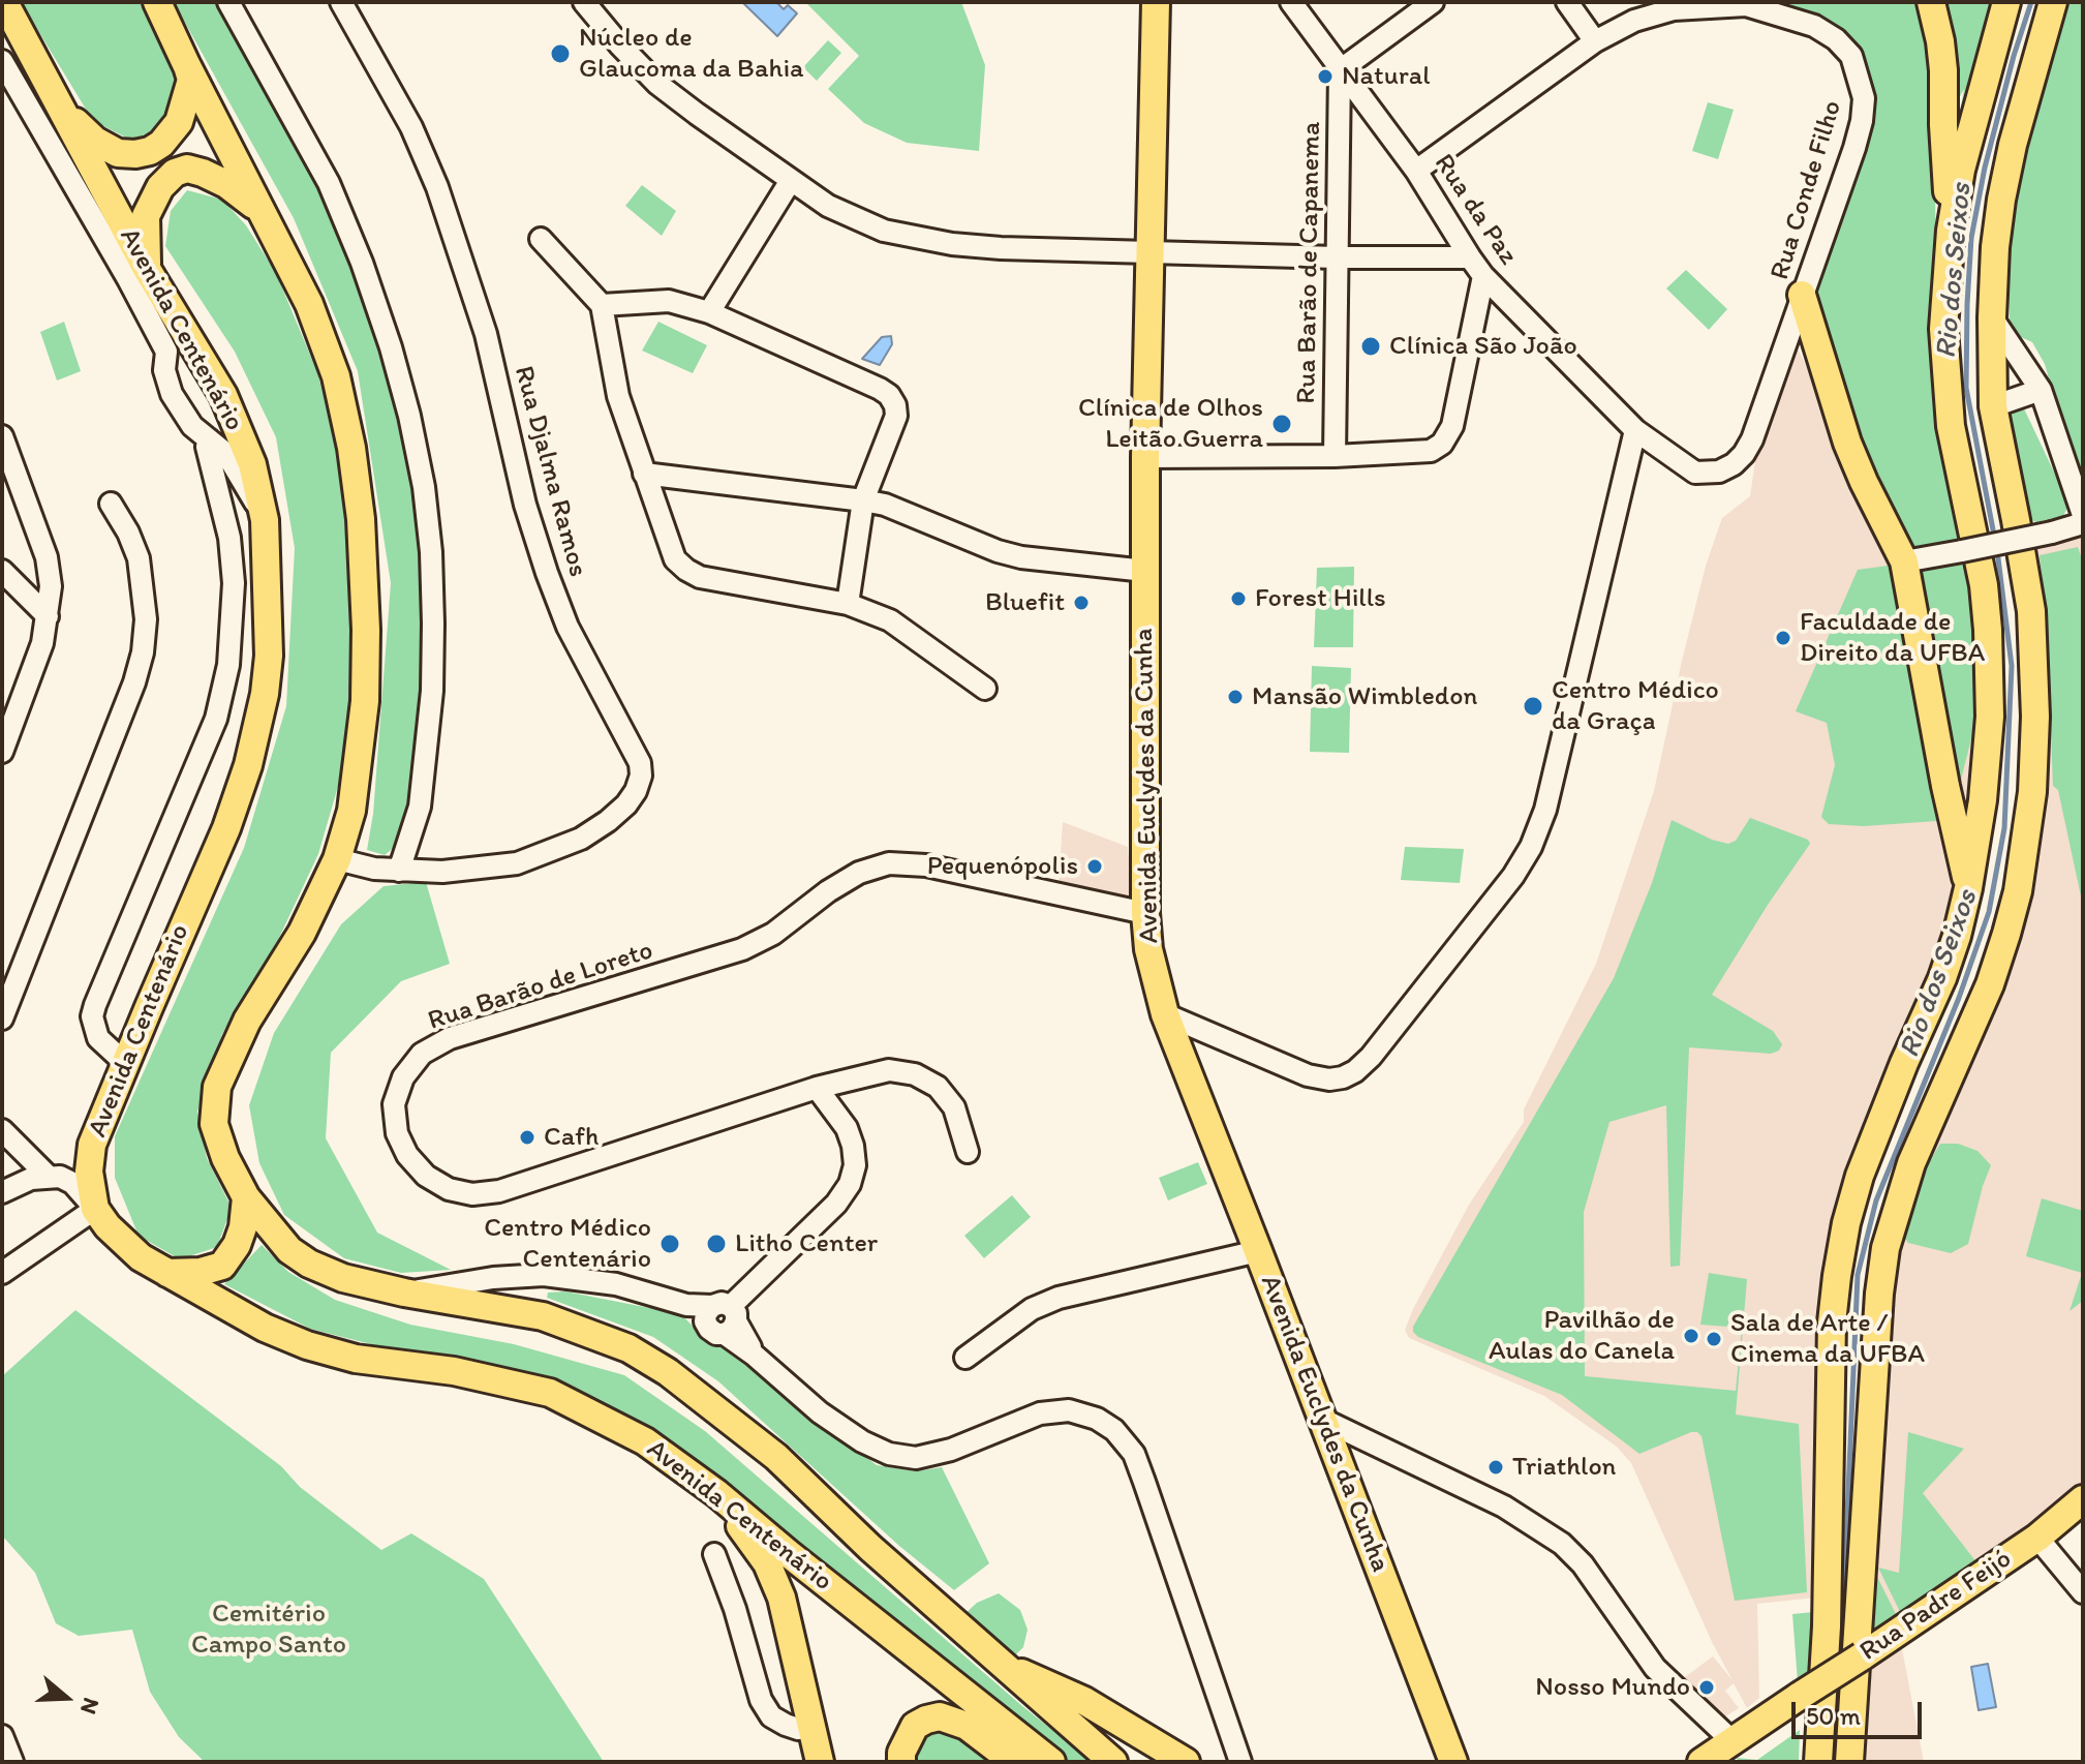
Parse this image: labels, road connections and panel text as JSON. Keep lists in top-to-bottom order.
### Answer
{
  "streets": {
    "main road": ["Avenida Centenário", "Avenida Euclydes da Cunha", "Rua Padre Feijó"],
    "street": [
      "Rua Conde Filho",
      "Rua da Paz",
      "Rua Barão de Capanema",
      "Rua Djalma Ramos",
      "Rua Barão de Loreto"
    ]
  },
  "crossings": [
    ["Rua Conde Filho", "Rua da Paz"],
    ["Rua da Paz", "Rua Barão de Capanema"],
    ["Avenida Euclydes da Cunha", "Rua Barão de Loreto"]
  ],
  "water": ["Rio dos Seixos"],
  "parks": ["Cemitério Campo Santo"],
  "places": [
    "Núcleo de Glaucoma da Bahia",
    "Natural",
    "Clínica São João",
    "Clínica de Olhos Leitão Guerra",
    "Forest Hills",
    "Bluefit",
    "Faculdade de Direito da UFBA",
    "Mansão Wimbledon",
    "Centro Médico da Graça",
    "Pequenópolis",
    "Cafh",
    "Centro Médico Centenário",
    "Litho Center",
    "Pavilhão de Aulas do Canela",
    "Sala de Arte / Cinema da UFBA",
    "Triathlon",
    "Nosso Mundo"
  ],
  "scale_bar": "50 m",
  "north": "right"
}
